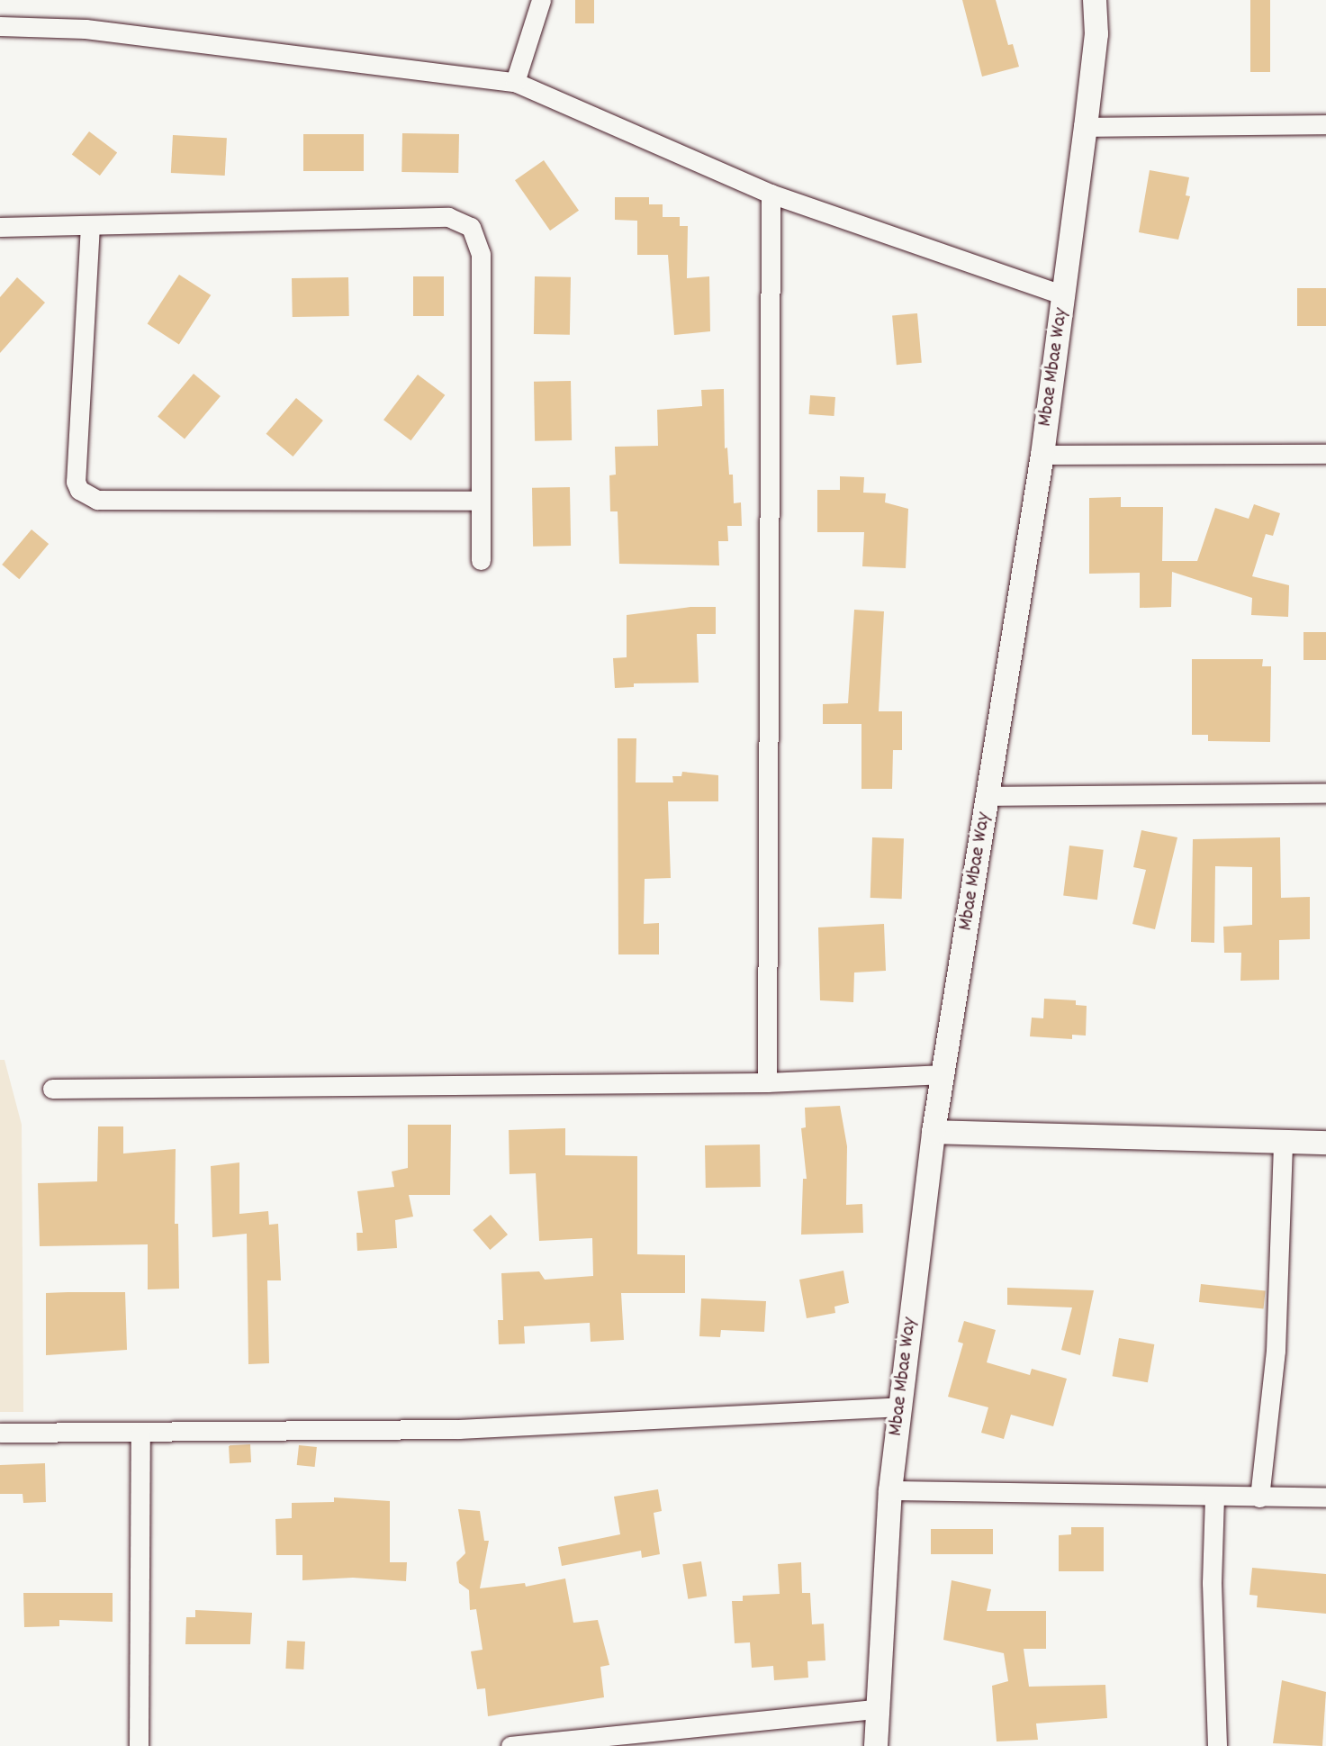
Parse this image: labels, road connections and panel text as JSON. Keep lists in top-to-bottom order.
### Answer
{
  "streets": {
    "street": ["Mbae Mbae Way"]
  }
}
